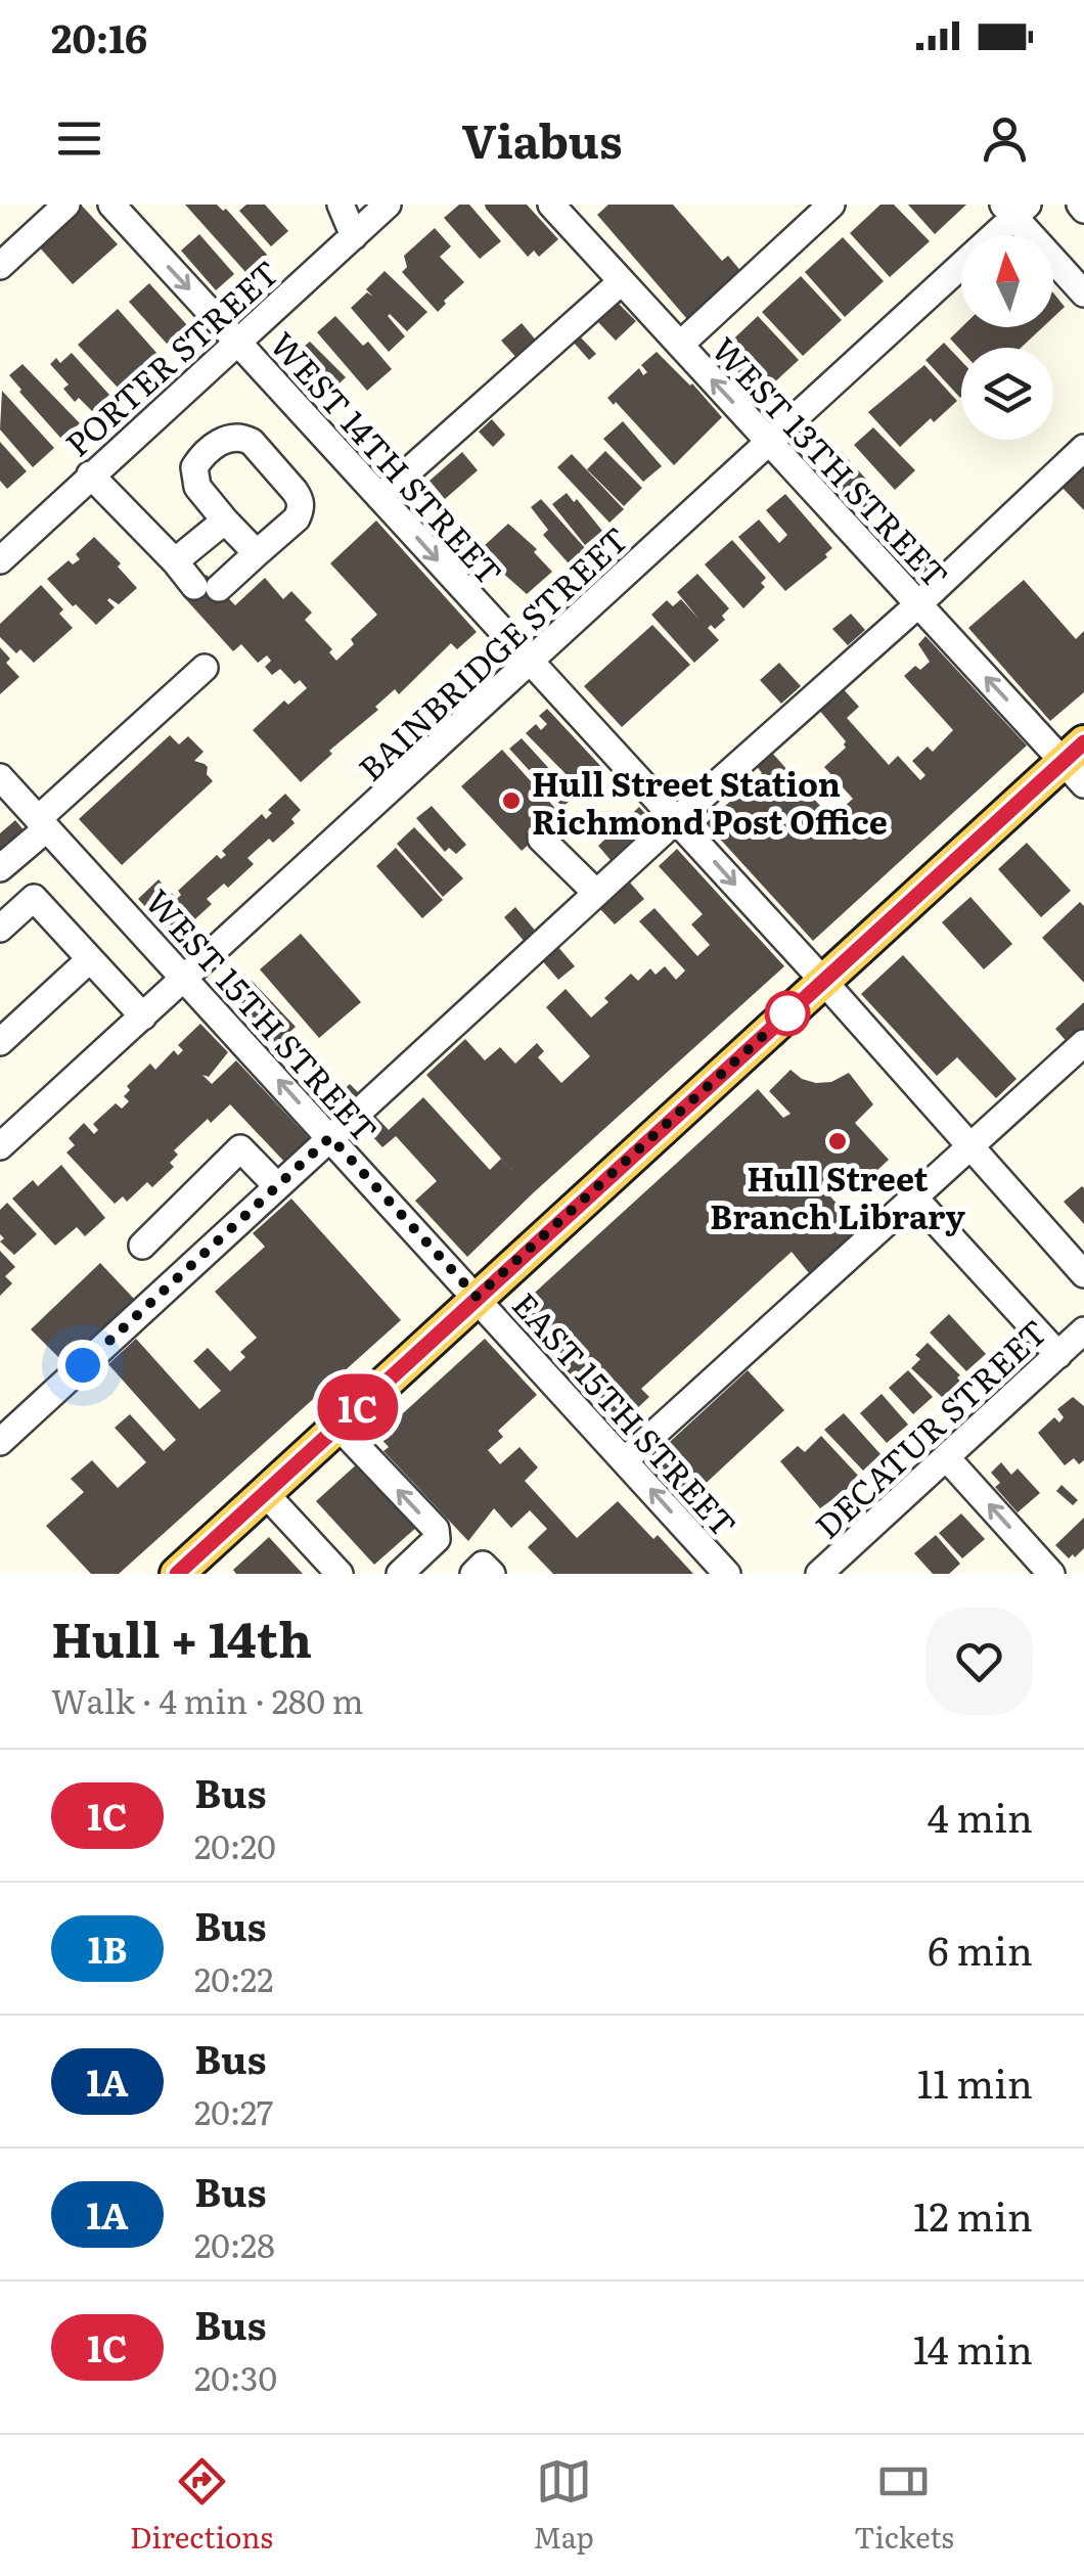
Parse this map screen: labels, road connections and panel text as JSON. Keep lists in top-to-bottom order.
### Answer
{
  "streets": {
    "street": [
      "PORTER STREET",
      "WEST 14TH STREET",
      "WEST 13TH STREET",
      "BAINBRIDGE STREET",
      "WEST 15TH STREET",
      "EAST 15TH STREET",
      "DECATUR STREET"
    ]
  },
  "crossings": [
    ["PORTER STREET", "WEST 14TH STREET"],
    ["WEST 14TH STREET", "BAINBRIDGE STREET"],
    ["WEST 13TH STREET", "BAINBRIDGE STREET"],
    ["BAINBRIDGE STREET", "WEST 15TH STREET"],
    ["WEST 15TH STREET", "EAST 15TH STREET"]
  ],
  "one_way": ["WEST 14TH STREET", "WEST 13TH STREET", "EAST 15TH STREET"],
  "places": ["Hull Street Station Richmond Post Office", "Hull Street Branch Library"],
  "lines": ["bus line 1C"],
  "north": "top",
  "page": {
    "status": "20:16",
    "header": "Viabus",
    "on_map": "1C",
    "heading": ["Hull + 14th", "Walk · 4 min · 280 m"],
    "list": [
      {
        "mark": "1C",
        "name": "Bus",
        "note": "20:20",
        "value": "4 min"
      },
      {
        "mark": "1B",
        "name": "Bus",
        "note": "20:22",
        "value": "6 min"
      },
      {
        "mark": "1A",
        "name": "Bus",
        "note": "20:27",
        "value": "11 min"
      },
      {
        "mark": "1A",
        "name": "Bus",
        "note": "20:28",
        "value": "12 min"
      },
      {
        "mark": "1C",
        "name": "Bus",
        "note": "20:30",
        "value": "14 min"
      }
    ],
    "tabs": ["Directions", "Map", "Tickets"]
  }
}
